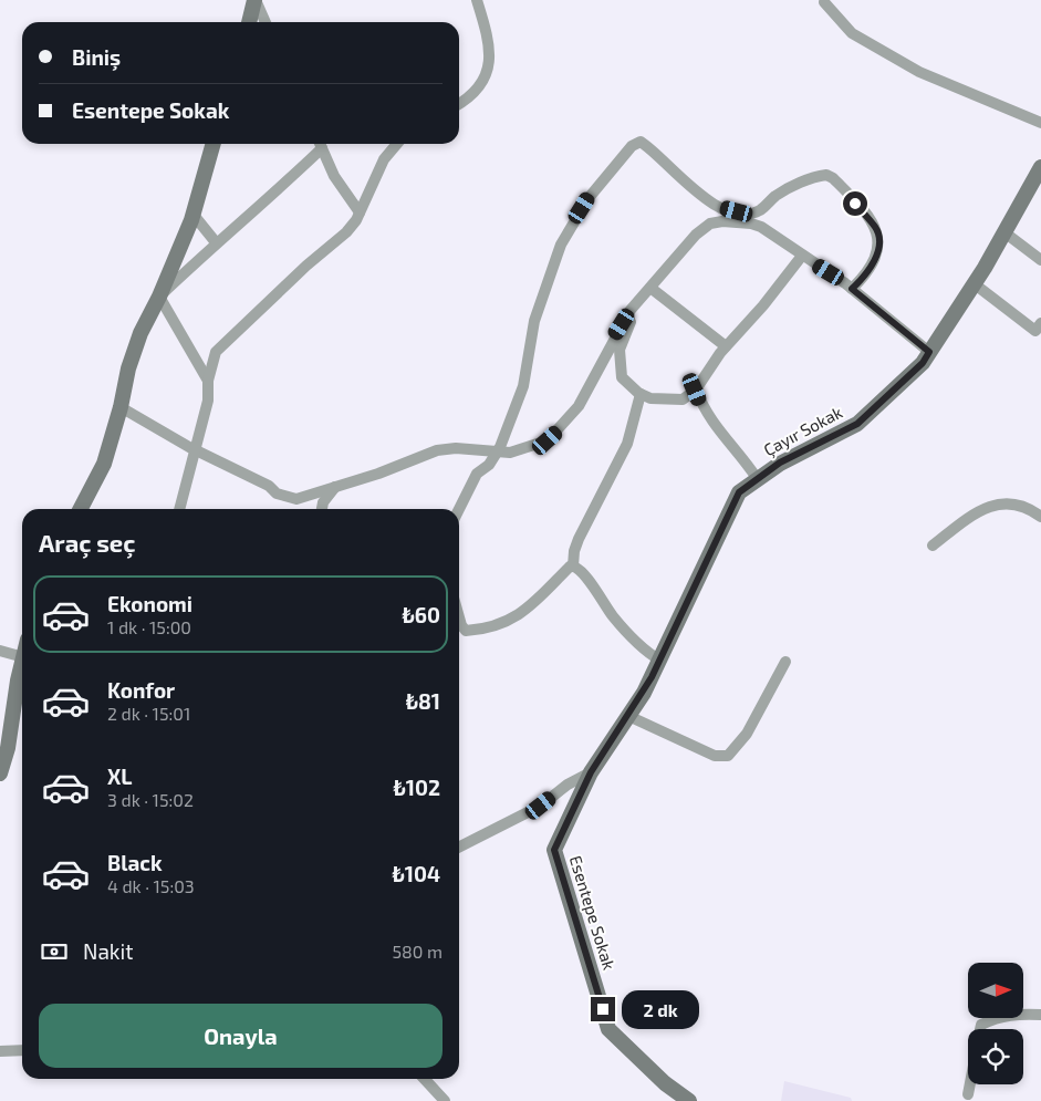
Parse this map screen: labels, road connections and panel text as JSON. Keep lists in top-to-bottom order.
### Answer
{
  "streets": {
    "street": ["Çayır Sokak", "Esentepe Sokak"]
  },
  "crossings": [
    ["Çayır Sokak", "Esentepe Sokak"]
  ],
  "north": "right",
  "page": {
    "banner": ["Biniş", "Esentepe Sokak"],
    "heading": "Araç seç",
    "list": [
      {
        "name": "Ekonomi",
        "note": "1 dk · 15:00",
        "value": "₺60"
      },
      {
        "name": "Konfor",
        "note": "2 dk · 15:01",
        "value": "₺81"
      },
      {
        "name": "XL",
        "note": "3 dk · 15:02",
        "value": "₺102"
      },
      {
        "name": "Black",
        "note": "4 dk · 15:03",
        "value": "₺104"
      }
    ],
    "pay": ["Nakit", "580 m"],
    "bubble": "2 dk",
    "buttons": "Onayla"
  }
}
